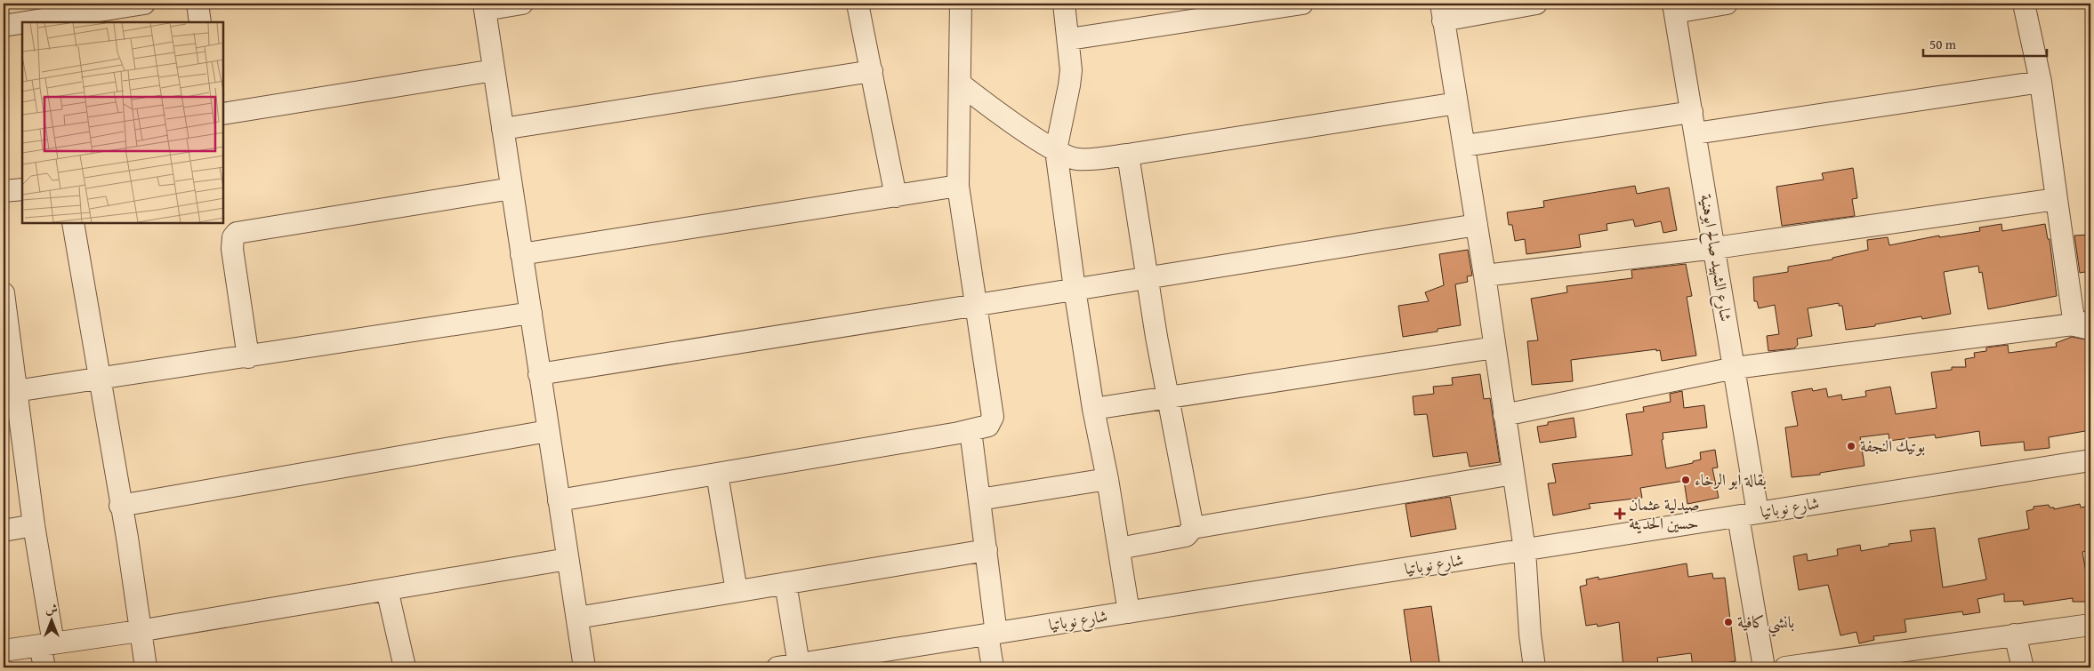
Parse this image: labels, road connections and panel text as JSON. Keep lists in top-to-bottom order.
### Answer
{
  "streets": {
    "street": ["شارع الشهيد صالح ابوهنية", "شارع نوباتيا"]
  },
  "crossings": [
    ["شارع الشهيد صالح ابوهنية", "شارع نوباتيا"]
  ],
  "places": {
    "other": ["بوتيك النجفة", "بقالة ابو الرخاء", "بانشي كافية"],
    "health": ["صيدلية عثمان حسين الحديثة"]
  },
  "scale_bar": "50 m",
  "north": "top"
}
